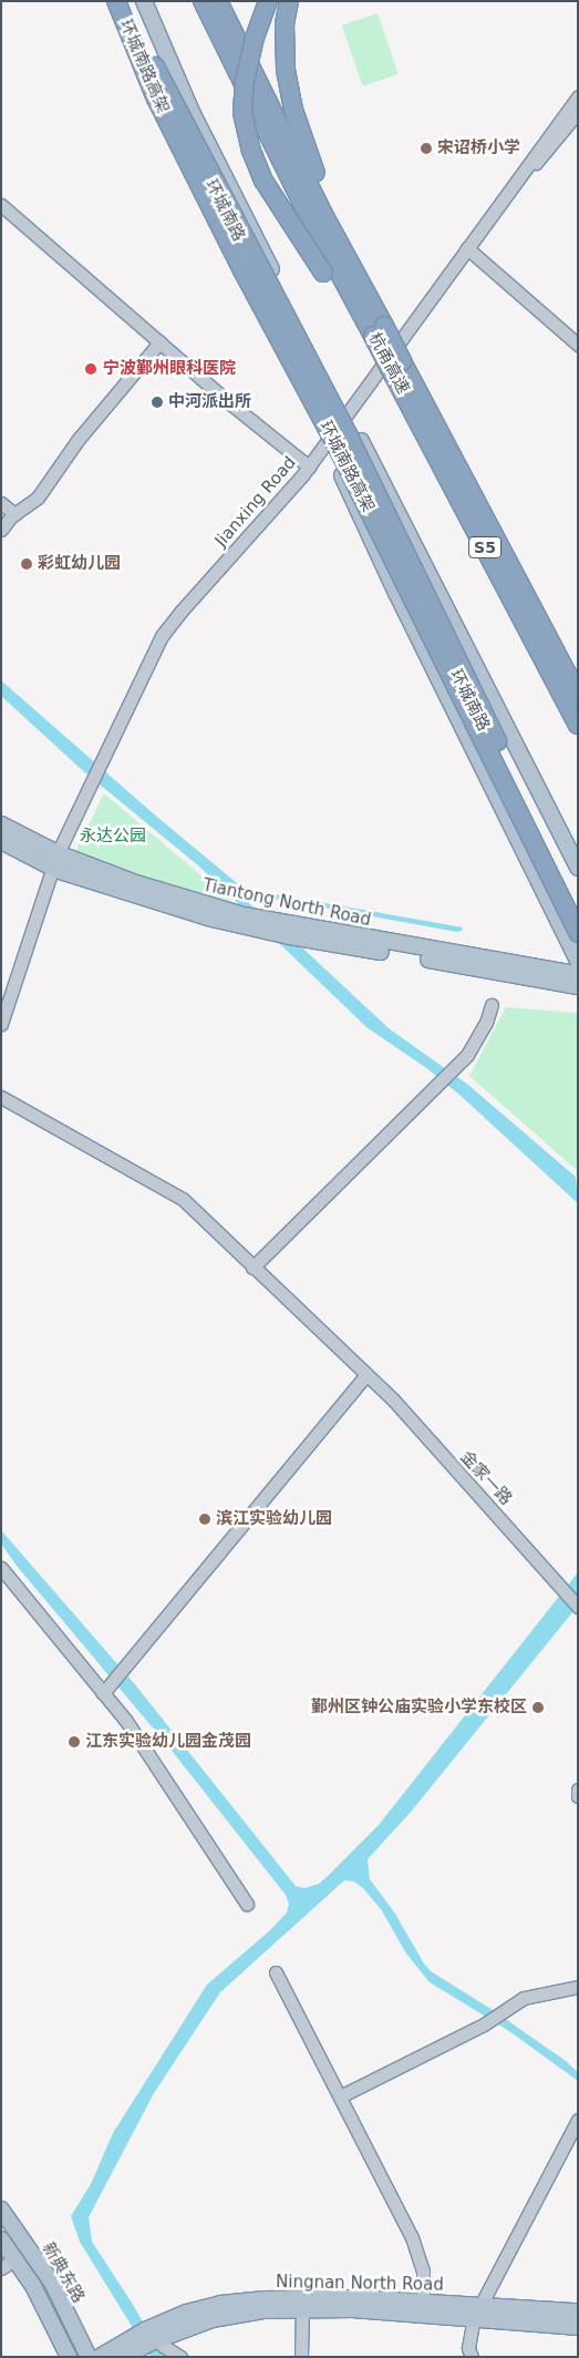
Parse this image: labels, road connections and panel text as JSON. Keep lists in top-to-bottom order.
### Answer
{
  "streets": {
    "highway": ["环城南路高架", "杭甬高速", "S5"],
    "main road": [
      "环城南路",
      "Tiantong North Road",
      "新典东路",
      "Ningnan North Road"
    ],
    "street": ["Jianxing Road", "金家一路"]
  },
  "crossings": [
    ["杭甬高速", "S5"],
    ["Jianxing Road", "Tiantong North Road"]
  ],
  "parks": ["永达公园"],
  "places": [
    "宋诏桥小学",
    "宁波鄞州眼科医院",
    "中河派出所",
    "彩虹幼儿园",
    "滨江实验幼儿园",
    "鄞州区钟公庙实验小学东校区",
    "江东实验幼儿园金茂园"
  ]
}
